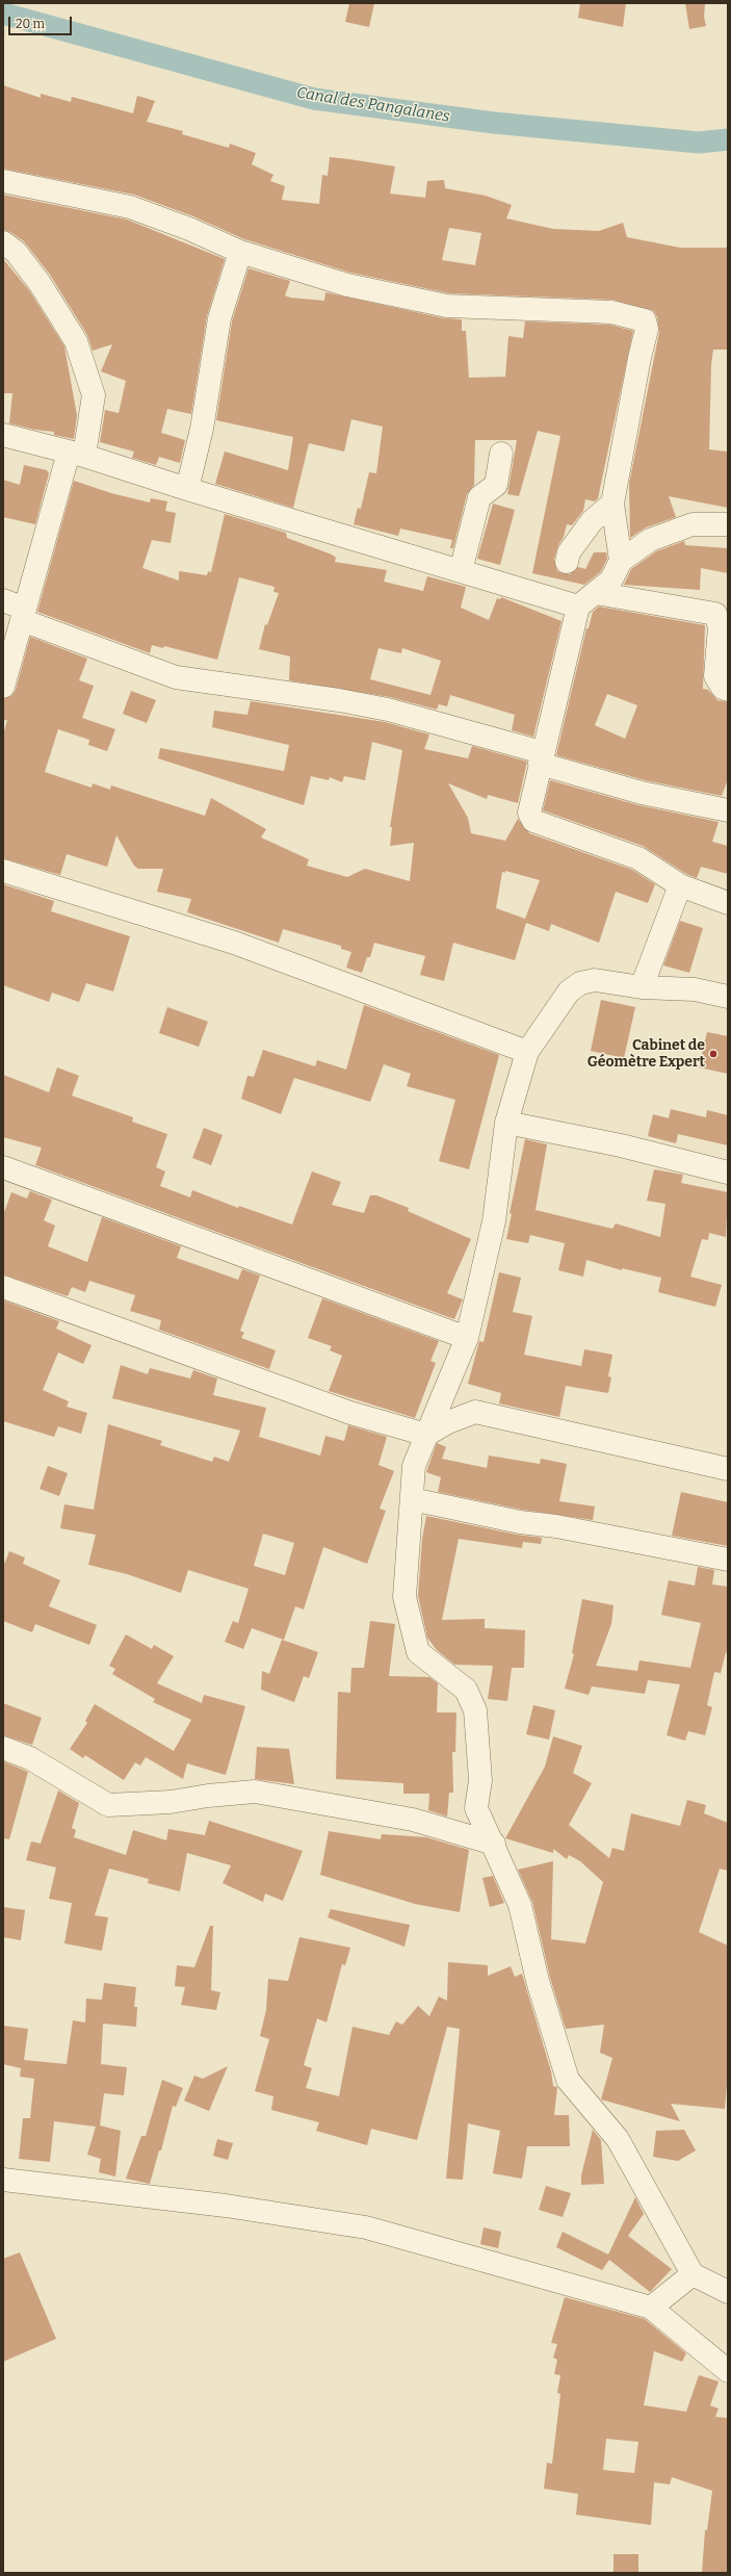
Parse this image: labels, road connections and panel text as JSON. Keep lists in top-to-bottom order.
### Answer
{
  "water": ["Canal des Pangalanes"],
  "places": ["Cabinet de Géomètre Expert"],
  "scale_bar": "20 m"
}
